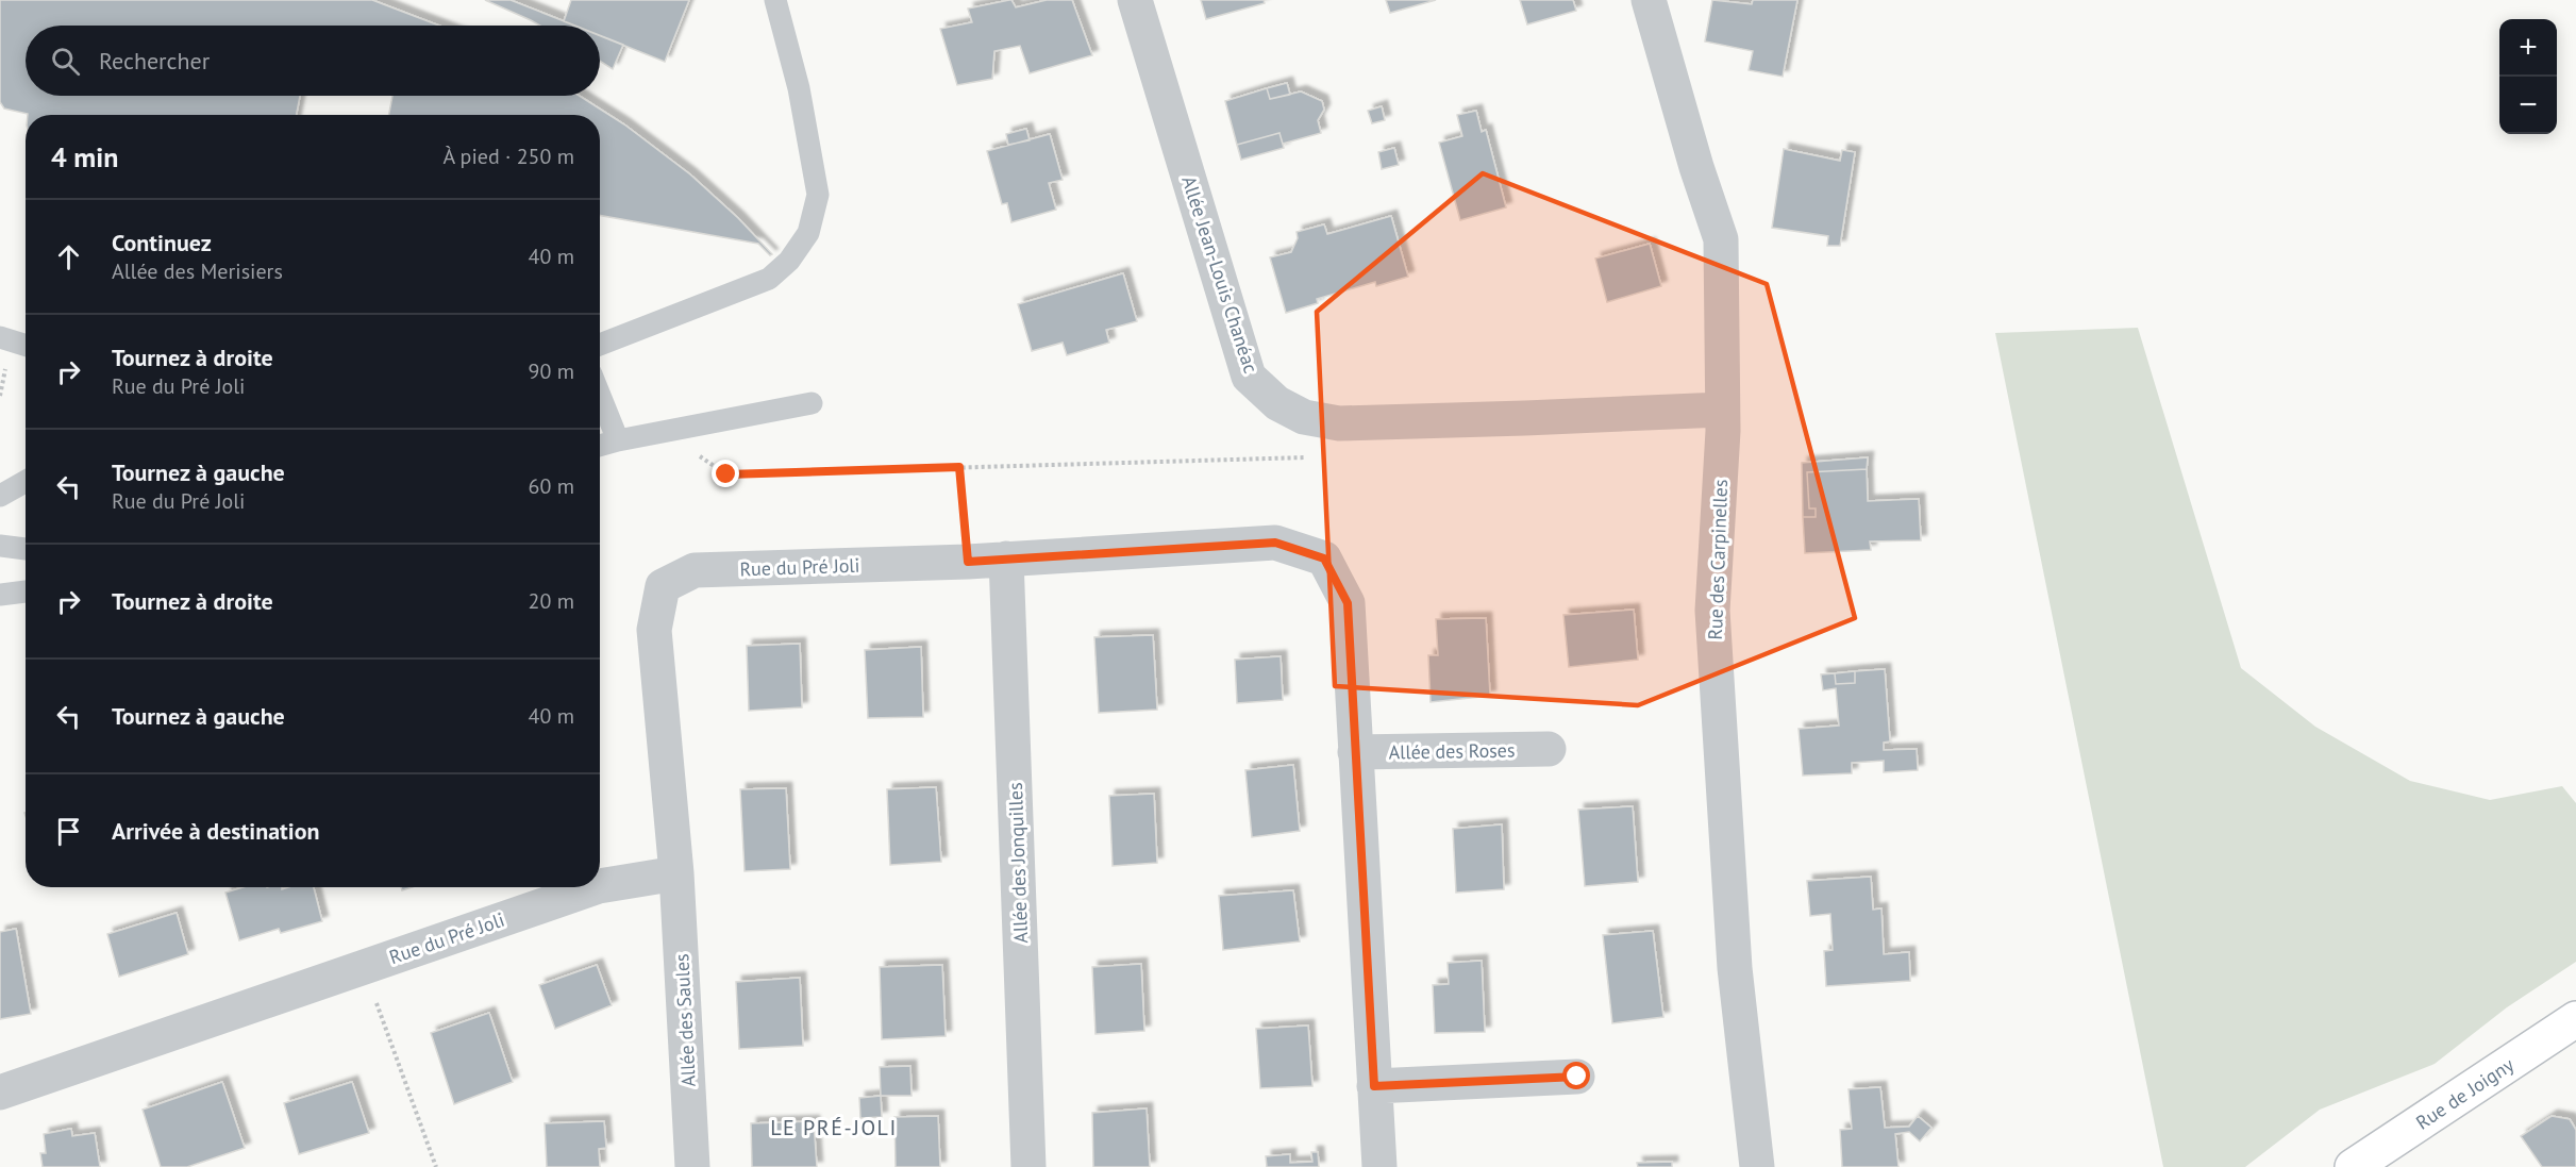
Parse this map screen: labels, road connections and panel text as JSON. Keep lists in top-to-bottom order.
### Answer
{
  "streets": {
    "main road": ["Rue de Joigny"],
    "street": [
      "Allée Jean-Louis Chanéac",
      "Rue des Carpinelles",
      "Rue du Pré Joli",
      "Allée des Roses",
      "Allée des Jonquilles",
      "Allée des Saules"
    ]
  },
  "crossings": [
    ["Allée Jean-Louis Chanéac", "Rue des Carpinelles"],
    ["Rue du Pré Joli", "Allée des Roses"],
    ["Rue du Pré Joli", "Allée des Jonquilles"],
    ["Rue du Pré Joli", "Allée des Saules"]
  ],
  "districts": ["LE PRÉ-JOLI"],
  "page": {
    "map_buttons": ["+", "−"],
    "search": "Rechercher",
    "heading": ["4 min", "À pied · 250 m"],
    "list": [
      ["Continuez", "Allée des Merisiers", "40 m"],
      ["Tournez à droite", "Rue du Pré Joli", "90 m"],
      ["Tournez à gauche", "Rue du Pré Joli", "60 m"],
      ["Tournez à droite", "20 m"],
      ["Tournez à gauche", "40 m"],
      "Arrivée à destination"
    ]
  }
}
